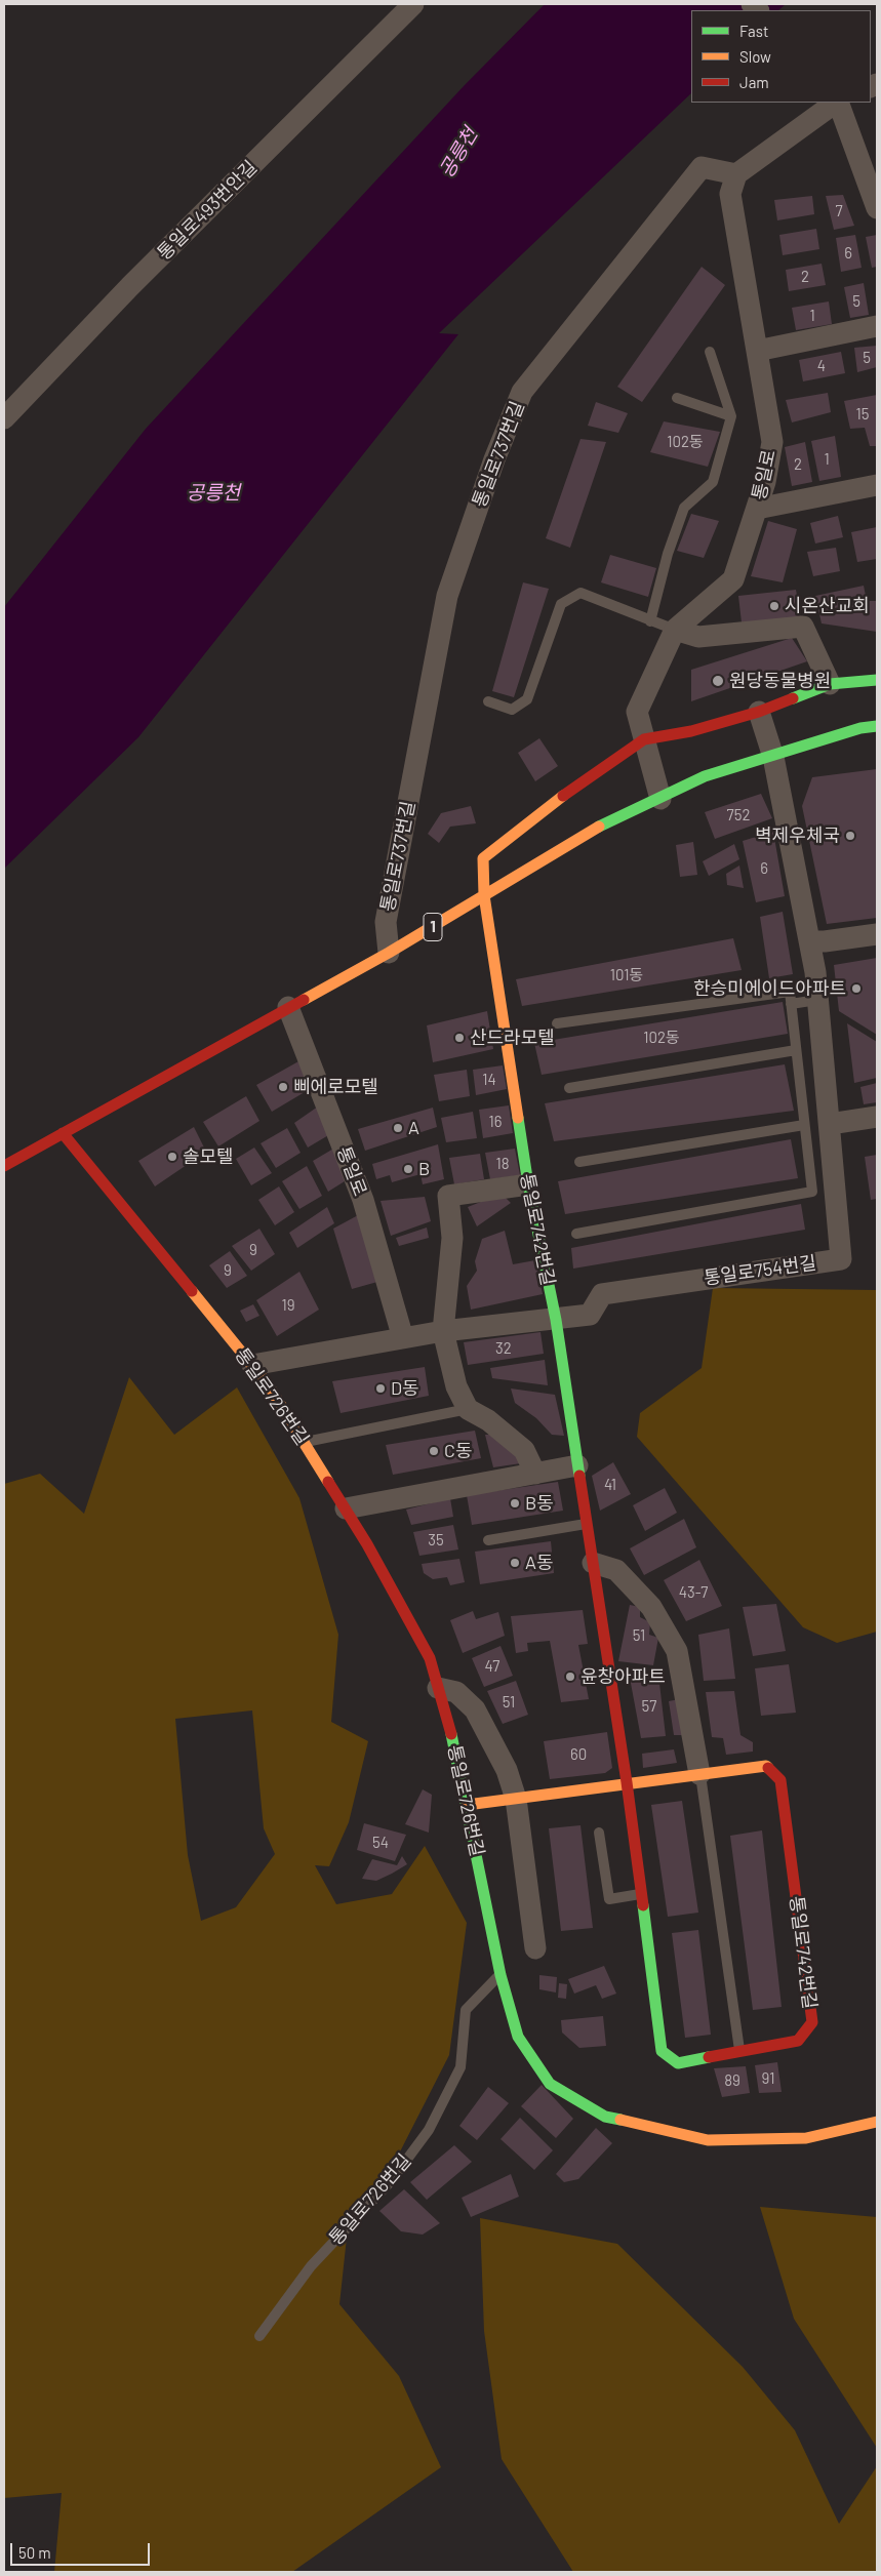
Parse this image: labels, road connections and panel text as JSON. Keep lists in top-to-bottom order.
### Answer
{
  "streets": {
    "street": [
      "통일로493번안길",
      "통일로737번길",
      "통일로",
      "1",
      "통일로742번길",
      "통일로754번길",
      "통일로726번길"
    ]
  },
  "crossings": [
    ["통일로737번길", "통일로"],
    ["통일로737번길", "1"],
    ["통일로", "1"],
    ["1", "통일로742번길"],
    ["1", "통일로754번길"],
    ["1", "통일로726번길"],
    ["통일로742번길", "통일로754번길"]
  ],
  "water": ["공릉천"],
  "places": [
    "시온산교회",
    "원당동물병원",
    "벽제우체국",
    "한승미에이드아파트",
    "산드라모텔",
    "삐에로모텔",
    "A",
    "솔모텔",
    "B",
    "D동",
    "C동",
    "B동",
    "A동",
    "윤창아파트"
  ],
  "house_numbers": [
    "7",
    "6",
    "2",
    "5",
    "1",
    "5",
    "4",
    "15",
    "102동",
    "1",
    "2",
    "752",
    "6",
    "101동",
    "102동",
    "14",
    "16",
    "18",
    "9",
    "9",
    "19",
    "32",
    "41",
    "35",
    "43-7",
    "51",
    "47",
    "51",
    "57",
    "60",
    "54",
    "91",
    "89"
  ],
  "legend": ["Fast", "Slow", "Jam"],
  "scale_bar": "50 m"
}
